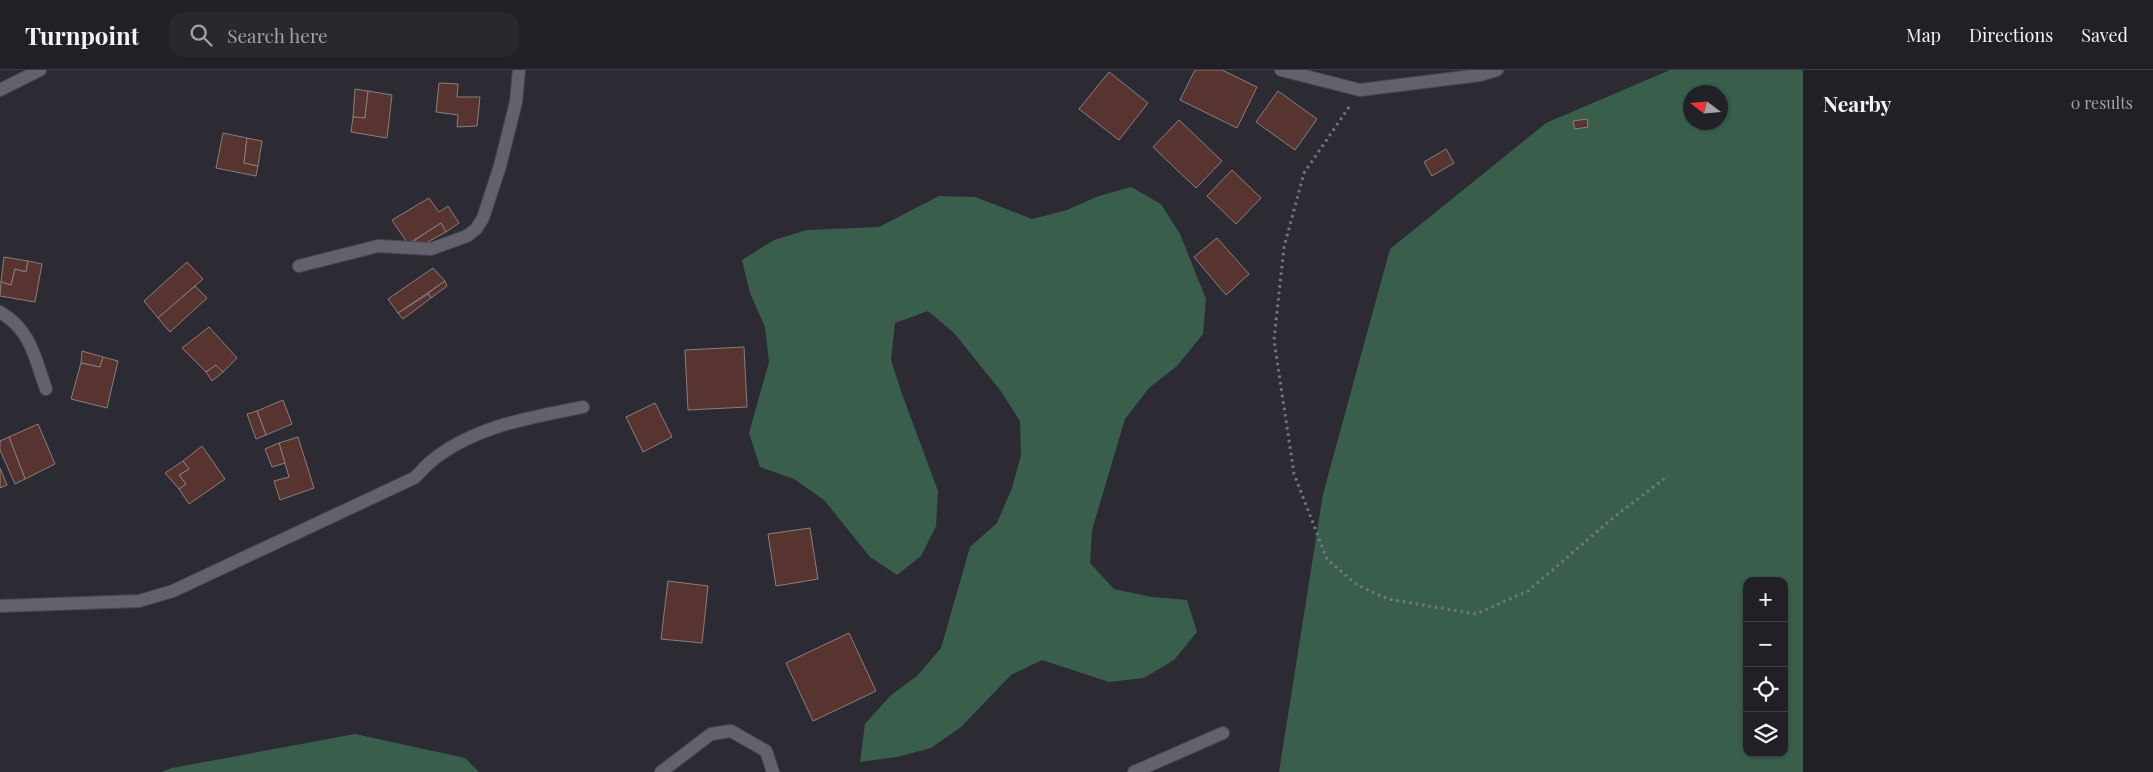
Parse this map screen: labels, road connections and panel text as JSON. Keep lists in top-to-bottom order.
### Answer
{
  "north": "left",
  "page": {
    "header": "Turnpoint",
    "search": "Search here",
    "nav": ["Map", "Directions", "Saved"],
    "heading": ["Nearby", "0 results"],
    "map_buttons": ["+", "−"]
  }
}
